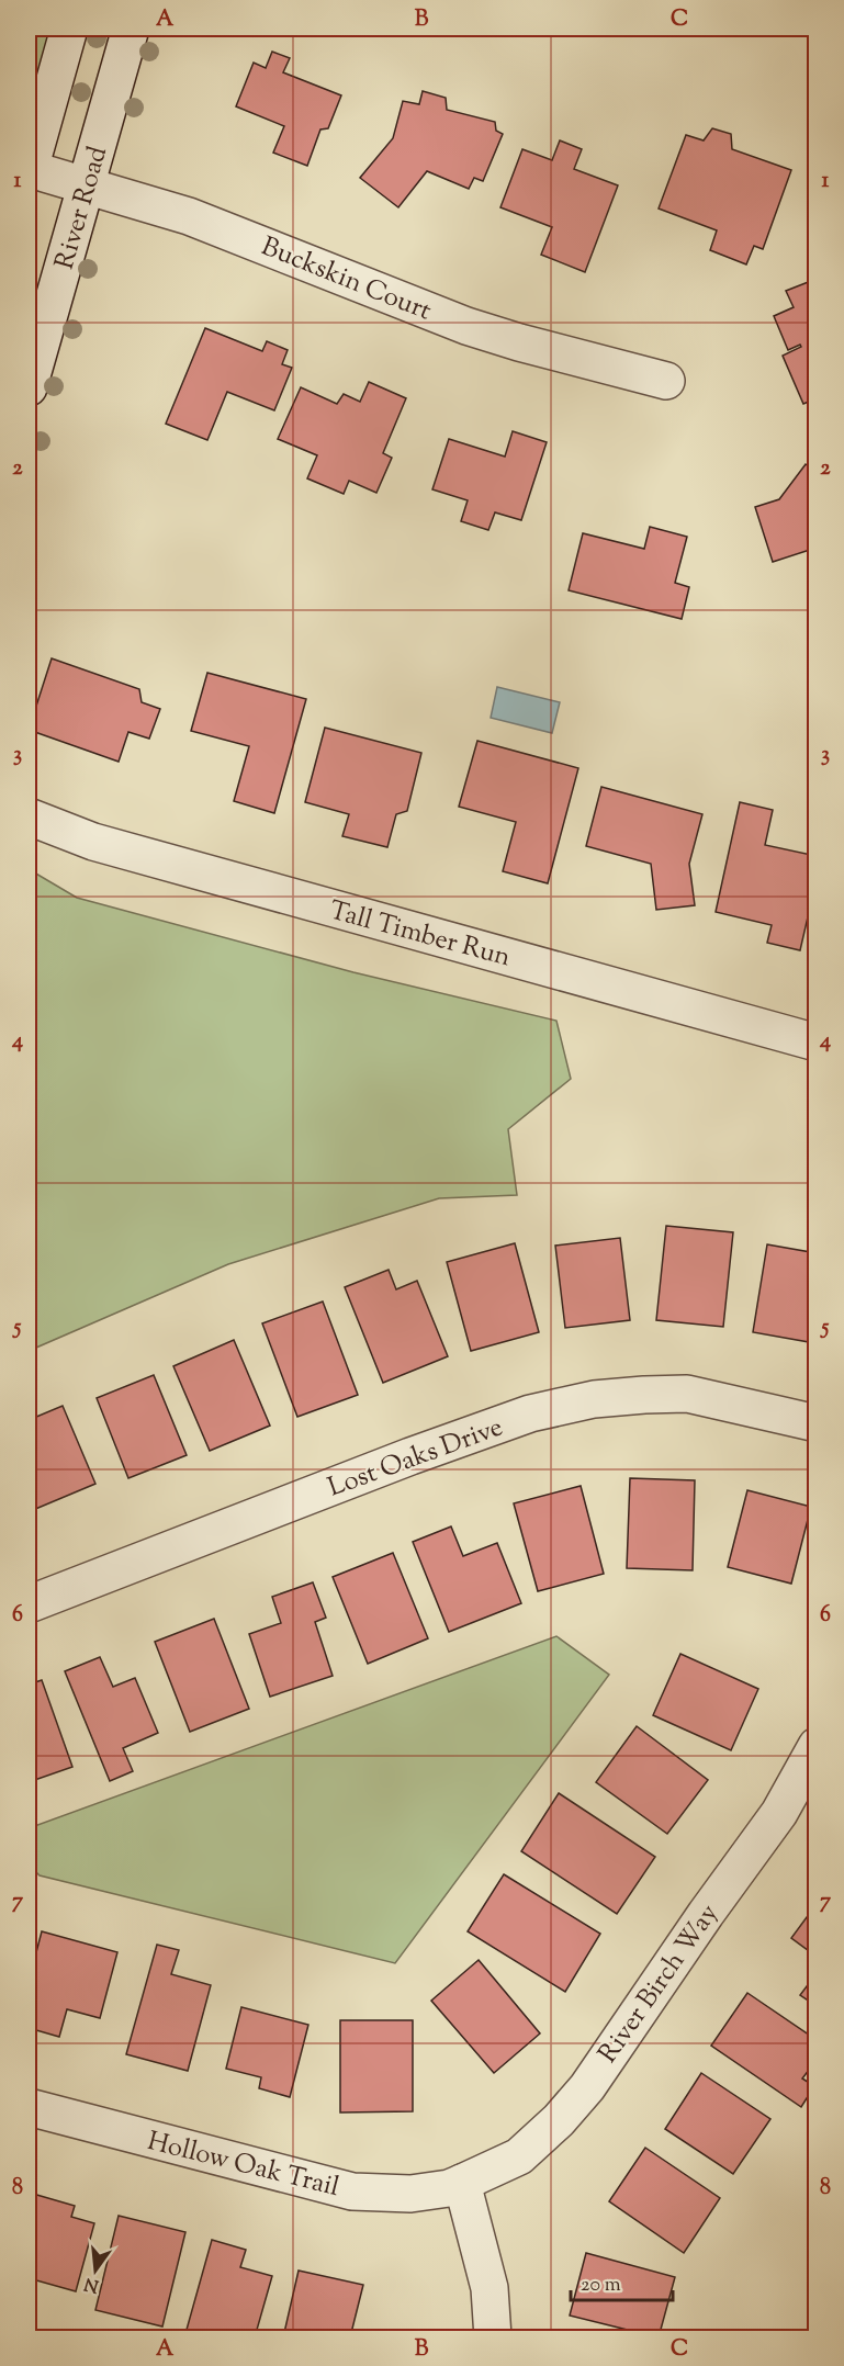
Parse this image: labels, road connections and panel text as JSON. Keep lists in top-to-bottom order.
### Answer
{
  "streets": {
    "street": [
      "River Road",
      "Buckskin Court",
      "Tall Timber Run",
      "Lost Oaks Drive",
      "River Birch Way",
      "Hollow Oak Trail"
    ]
  },
  "crossings": [
    ["River Road", "Buckskin Court"],
    ["River Birch Way", "Hollow Oak Trail"]
  ],
  "scale_bar": "20 m",
  "north": "bottom",
  "grid": {
    "columns": ["A", "B", "C"],
    "rows": [
      "1",
      "2",
      "3",
      "4",
      "5",
      "6",
      "7",
      "8"
    ]
  }
}
